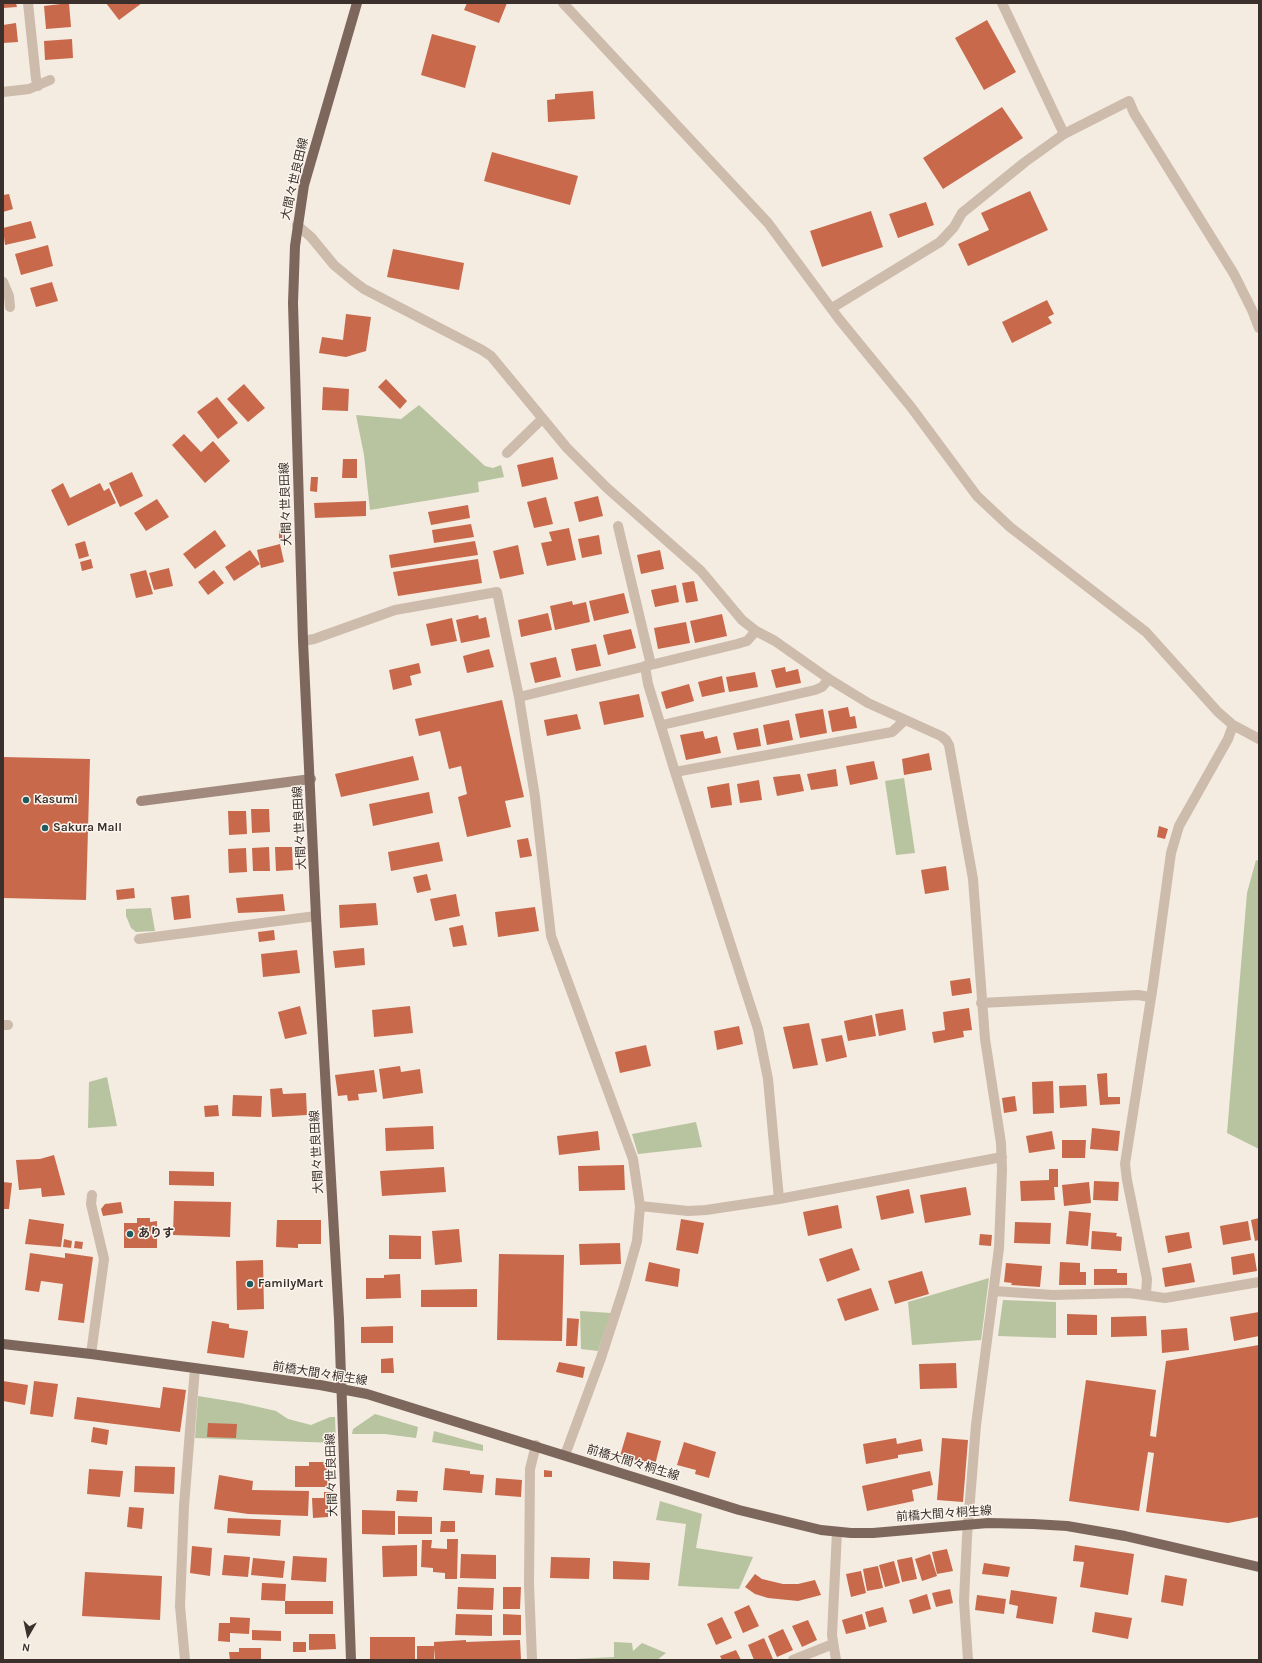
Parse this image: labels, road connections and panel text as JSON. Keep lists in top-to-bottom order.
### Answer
{
  "streets": {
    "main road": ["大間々世良田線", "前橋大間々桐生線"]
  },
  "crossings": [
    ["大間々世良田線", "前橋大間々桐生線"]
  ],
  "places": [
    "Kasumi",
    "Sakura Mall",
    "ありす",
    "FamilyMart"
  ],
  "north": "bottom"
}
